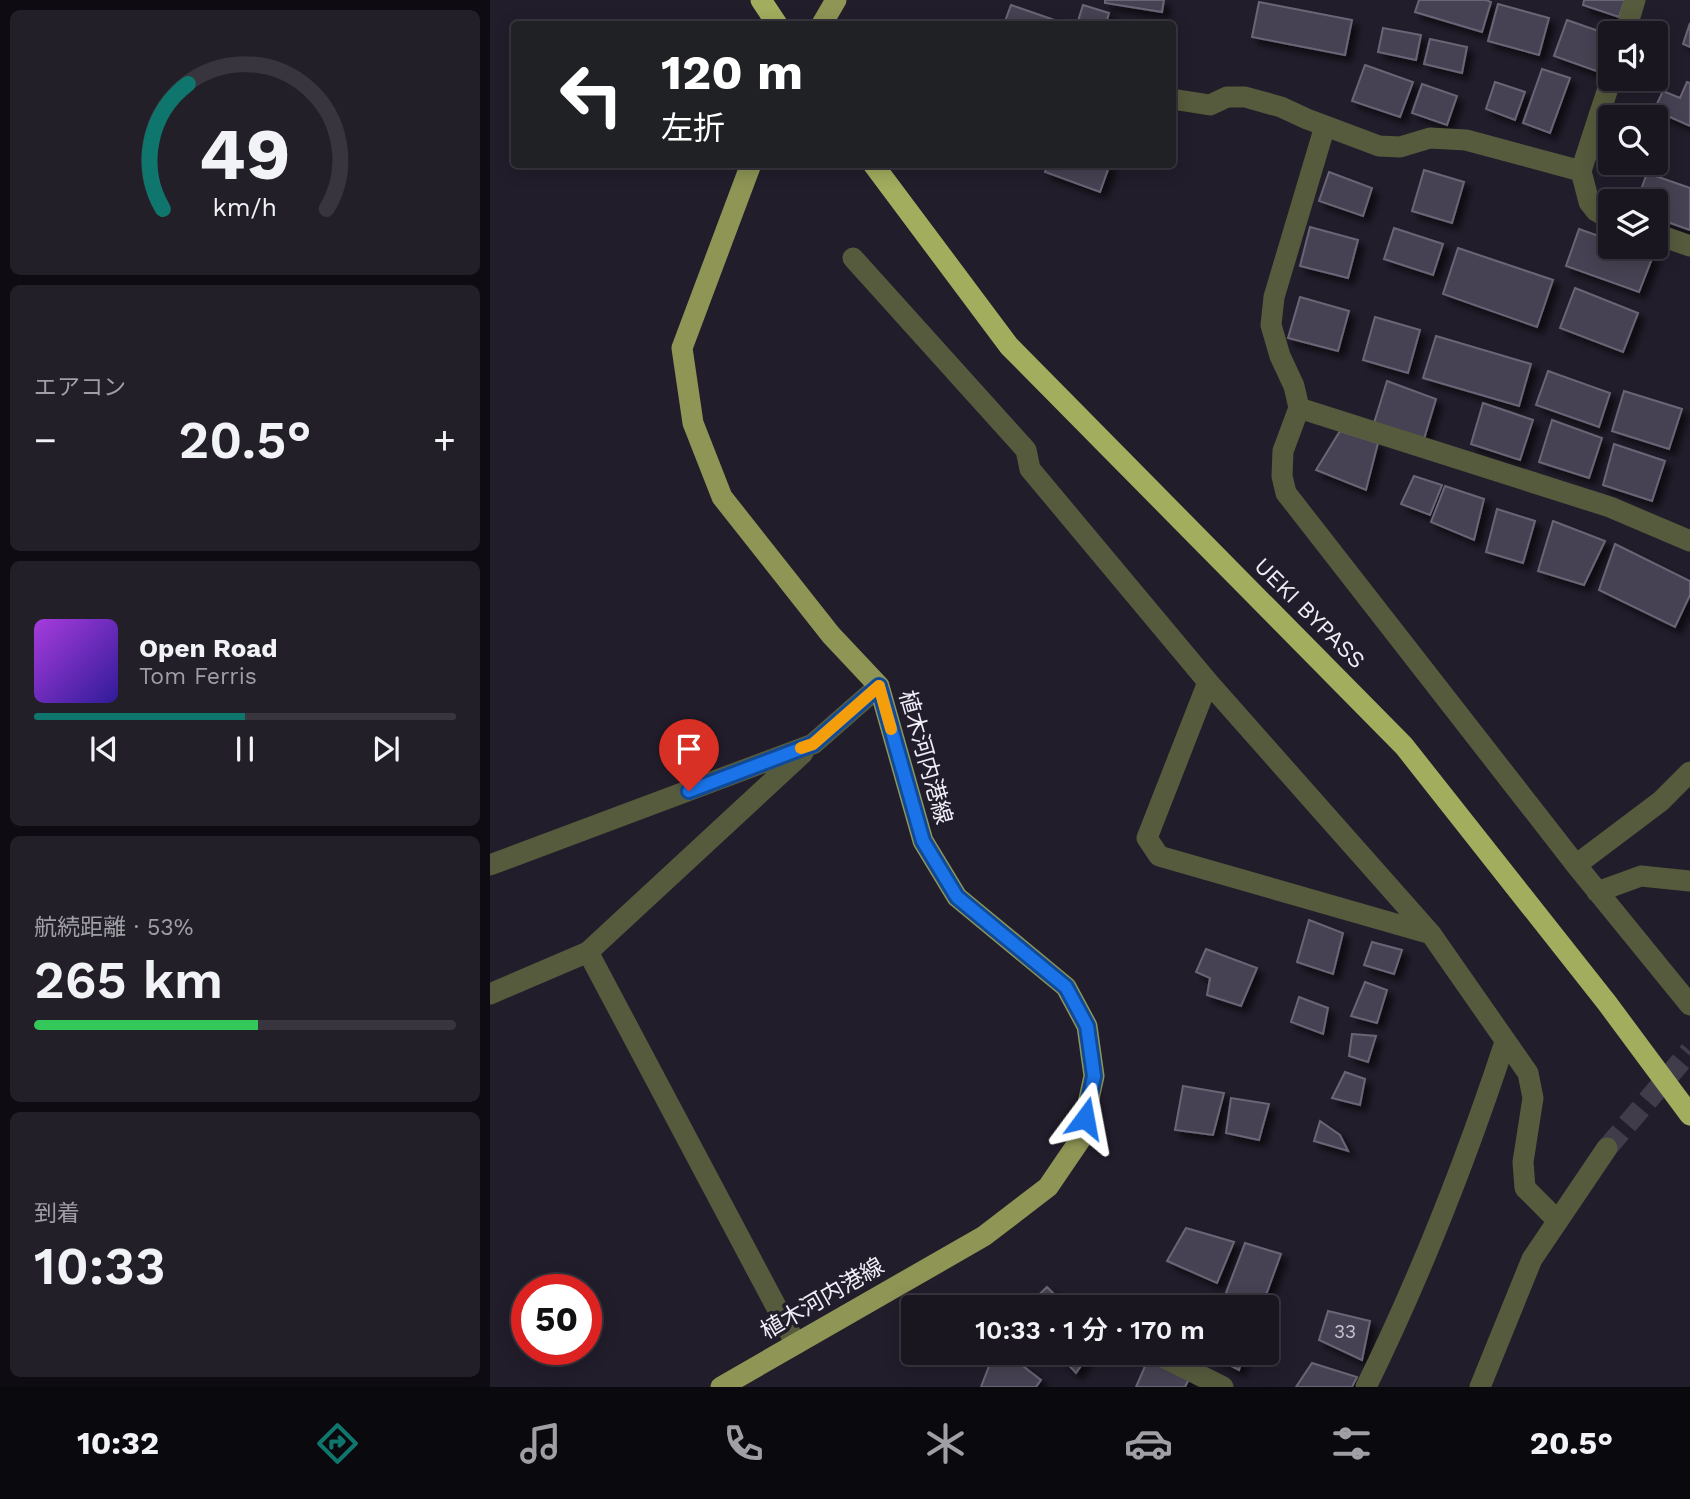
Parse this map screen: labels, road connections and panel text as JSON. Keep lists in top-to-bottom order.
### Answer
{
  "streets": {
    "highway": ["UEKI BYPASS"],
    "main road": ["植木河内港線"]
  },
  "house_numbers": ["33"],
  "page": {
    "turn": ["120 m", "左折"],
    "tile": [
      "エアコン",
      ["航続距離 · 53%", "265 km"],
      ["到着", "10:33"]
    ],
    "heat": ["−", "20.5°", "+"],
    "song": ["Open Road", "Tom Ferris"],
    "limit": "50",
    "trip": "10:33 · 1 分 · 170 m",
    "tabs": ["10:32", "20.5°"],
    "gauge": ["49", "km/h"]
  }
}
